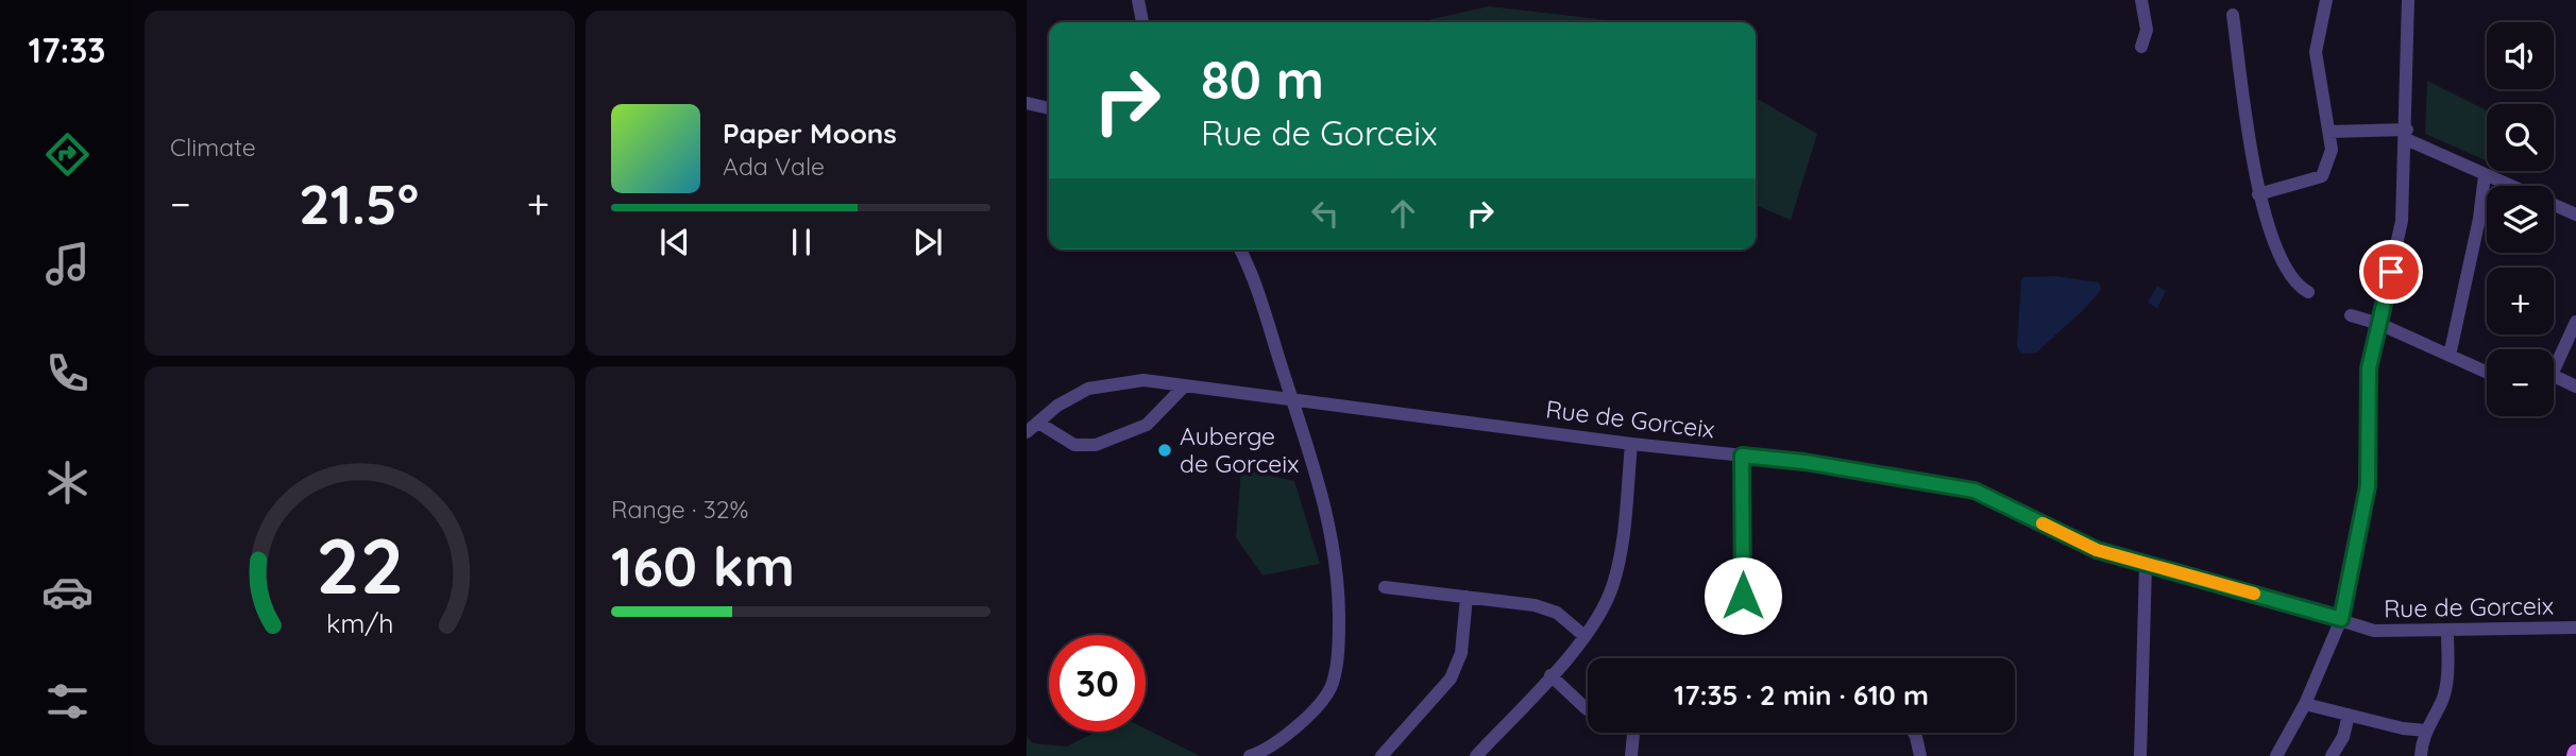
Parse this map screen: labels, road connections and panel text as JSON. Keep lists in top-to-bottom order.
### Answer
{
  "streets": {
    "street": ["Rue de Gorceix"]
  },
  "places": ["Auberge de Gorceix"],
  "page": {
    "tabs": "17:33",
    "tile": [
      "Climate",
      ["Range · 32%", "160 km"]
    ],
    "map_buttons": ["+", "−"],
    "turn": ["80 m", "Rue de Gorceix"],
    "song": ["Paper Moons", "Ada Vale"],
    "heat": ["−", "21.5°", "+"],
    "limit": "30",
    "trip": "17:35 · 2 min · 610 m",
    "gauge": ["22", "km/h"]
  }
}
